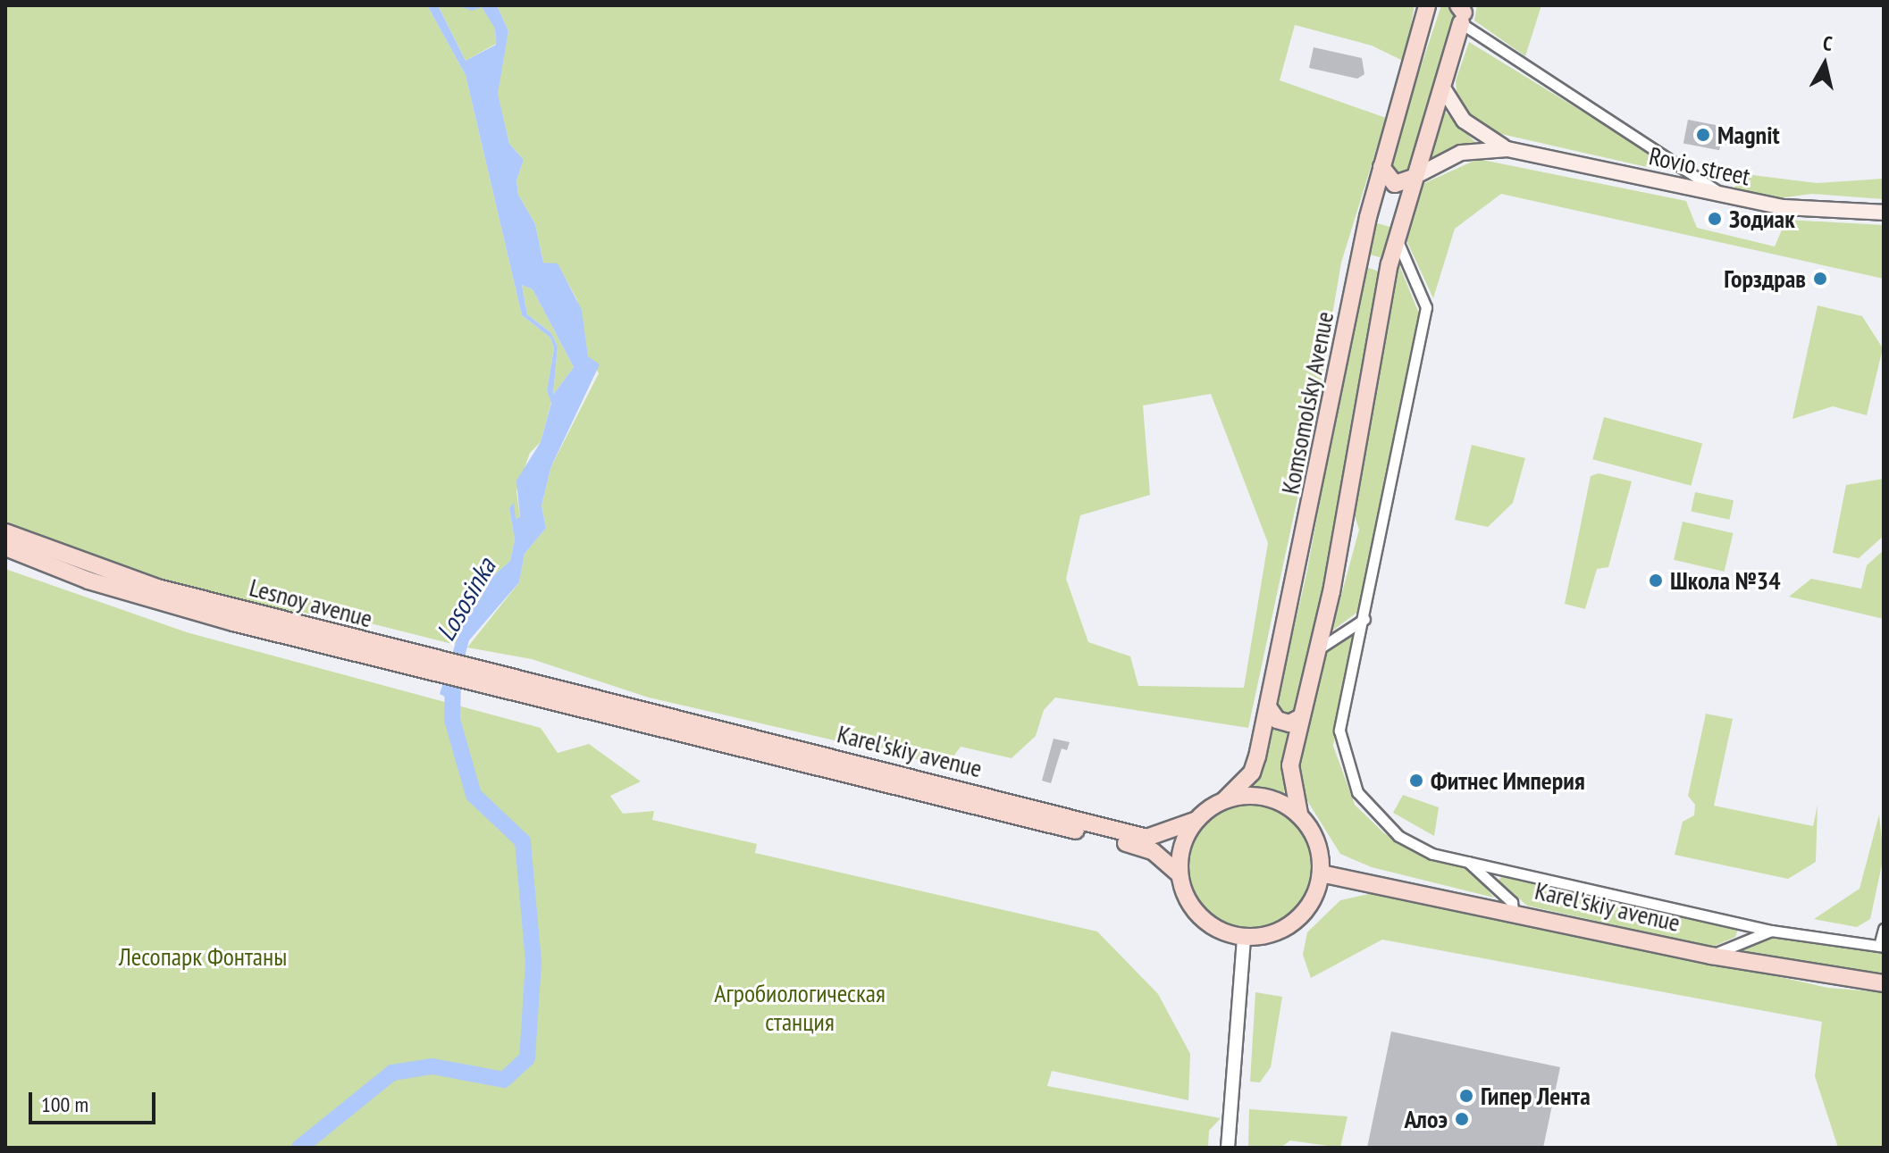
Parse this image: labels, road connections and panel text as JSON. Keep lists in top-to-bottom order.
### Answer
{
  "streets": {
    "main road": [
      "Rovio street",
      "Komsomolsky Avenue",
      "Lesnoy avenue",
      "Karel'skiy avenue"
    ]
  },
  "crossings": [
    ["Komsomolsky Avenue", "Karel'skiy avenue"],
    ["Lesnoy avenue", "Karel'skiy avenue"]
  ],
  "water": ["Lososinka"],
  "parks": ["Лесопарк Фонтаны", "Агробиологическая станция"],
  "places": [
    "Magnit",
    "Зодиак",
    "Горздрав",
    "Школа №34",
    "Фитнес Империя",
    "Гипер Лента",
    "Алоэ"
  ],
  "scale_bar": "100 m",
  "north": "top"
}
